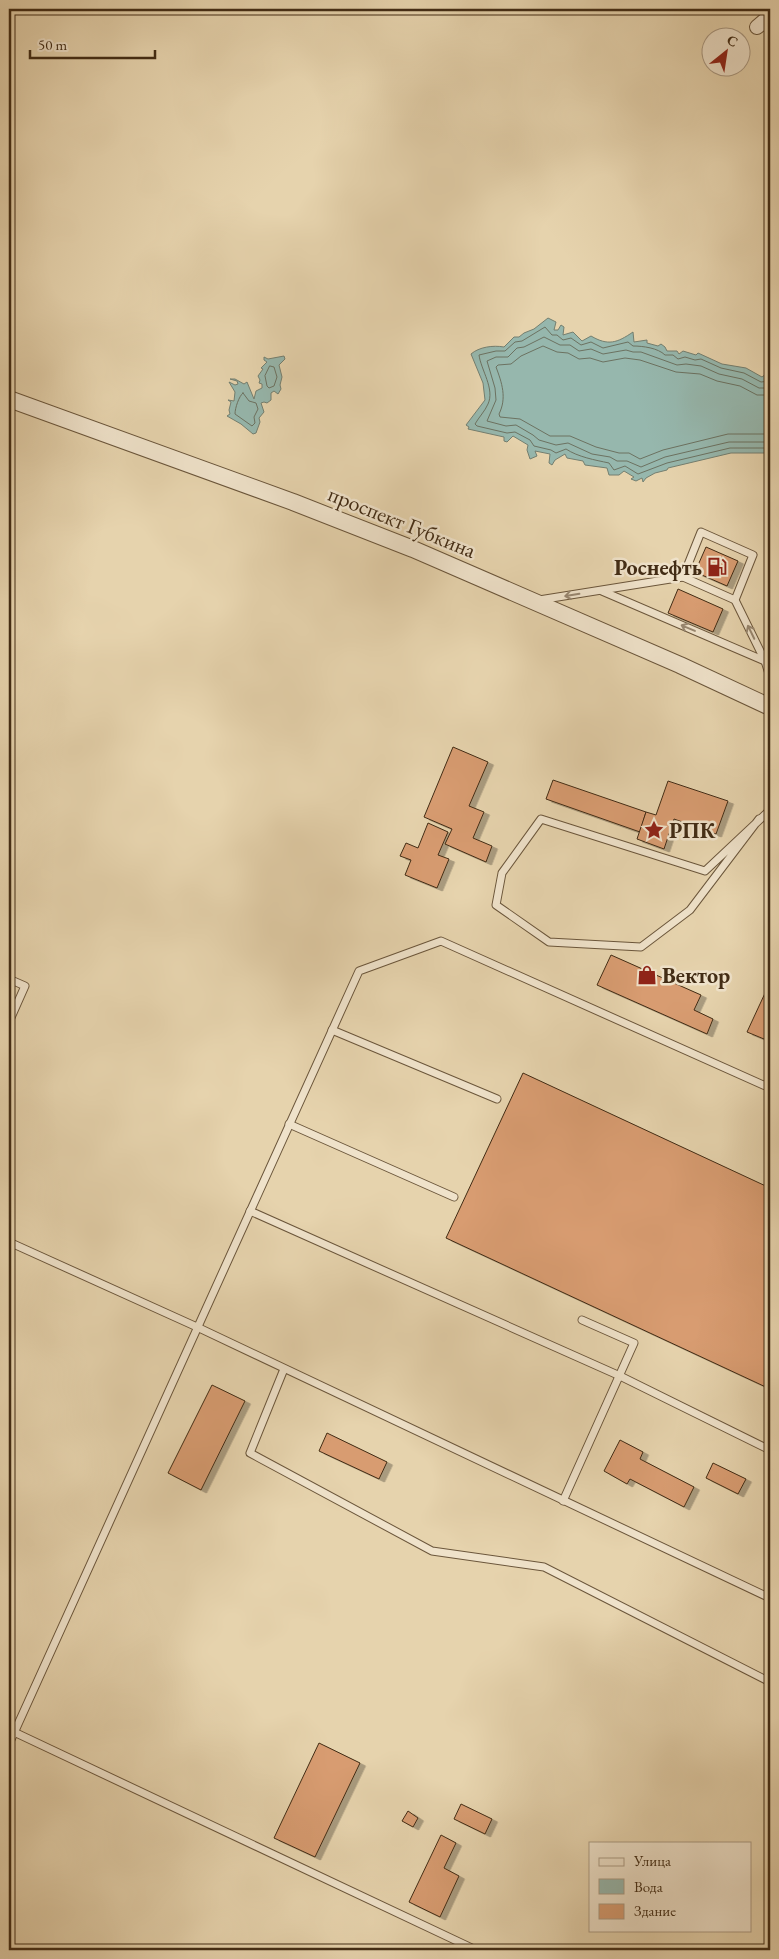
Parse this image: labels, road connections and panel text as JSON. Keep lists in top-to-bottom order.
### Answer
{
  "streets": {
    "street": ["проспект Губкина"]
  },
  "places": {
    "fuel station": ["Роснефть"],
    "place": ["РПК"],
    "shop": ["Вектор"]
  },
  "legend": ["Улица", "Вода", "Здание"],
  "scale_bar": "50 m",
  "north": "top right"
}
